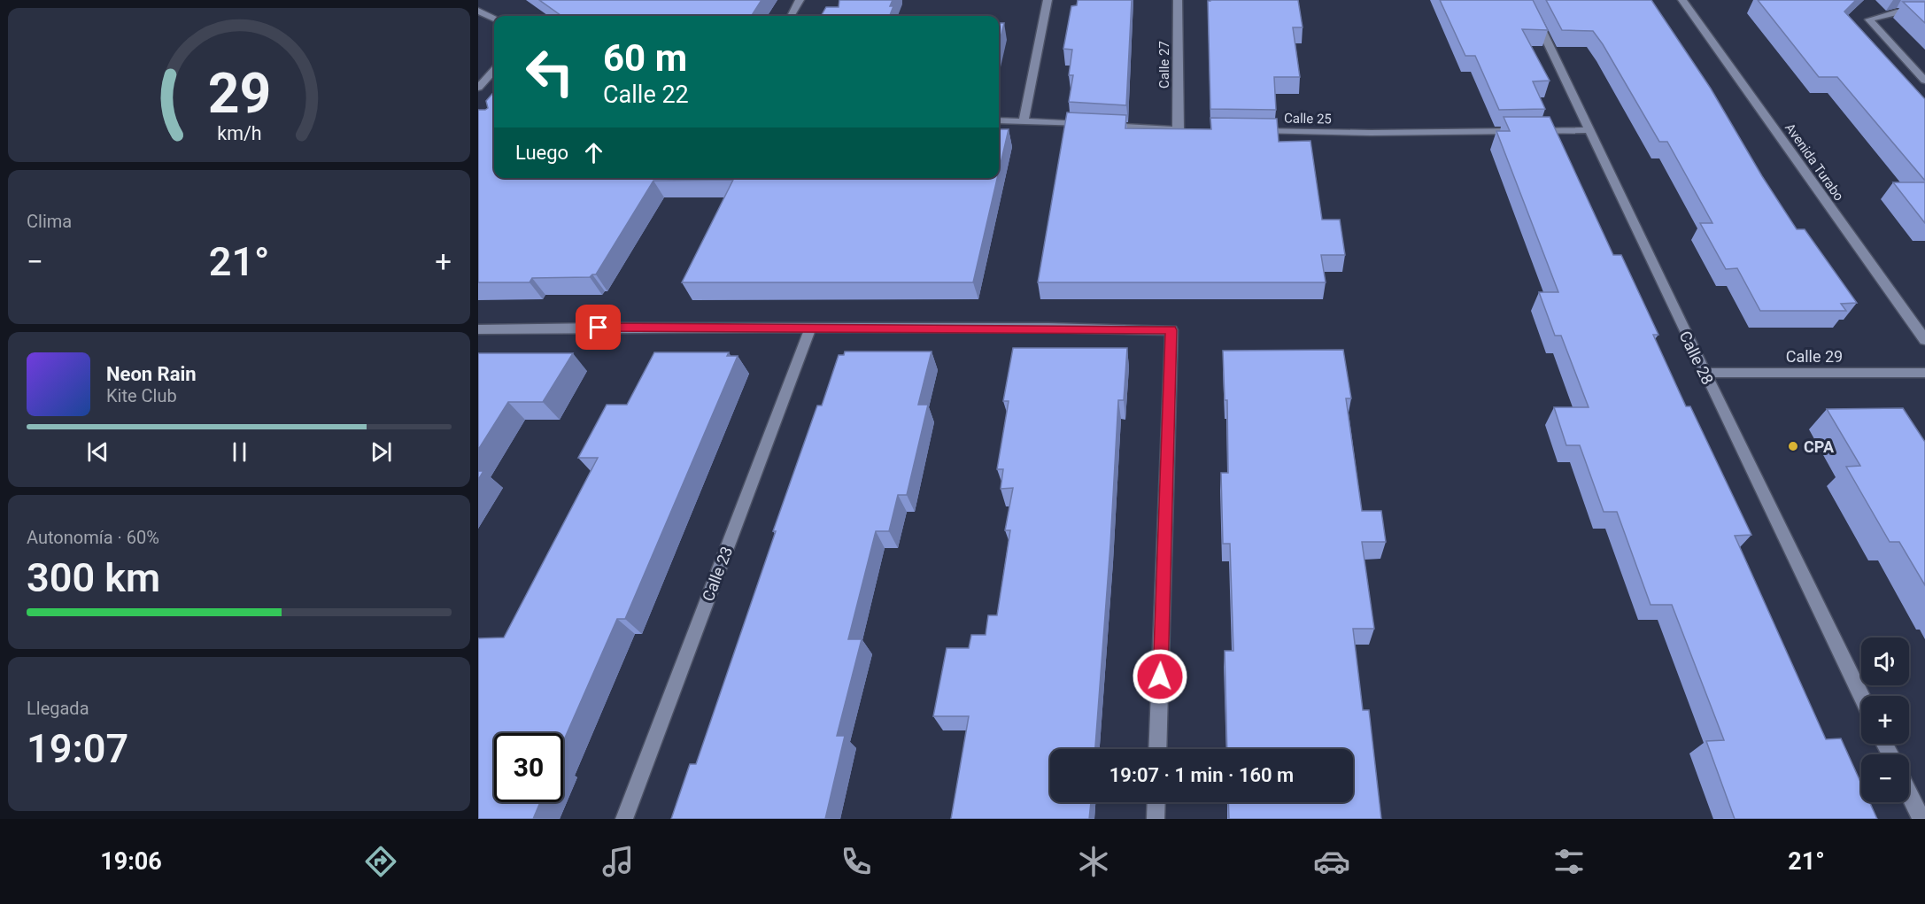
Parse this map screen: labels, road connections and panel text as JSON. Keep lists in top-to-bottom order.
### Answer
{
  "streets": {
    "street": [
      "Calle 27",
      "Calle 25",
      "Avenida Turabo",
      "Calle 29",
      "Calle 28",
      "Calle 23"
    ]
  },
  "crossings": [
    ["Calle 25", "Calle 28"],
    ["Calle 29", "Calle 28"]
  ],
  "places": ["CPA"],
  "page": {
    "turn": ["60 m", "Calle 22"],
    "then": "Luego",
    "tile": [
      "Clima",
      ["Autonomía · 60%", "300 km"],
      ["Llegada", "19:07"]
    ],
    "heat": ["−", "21°", "+"],
    "song": ["Neon Rain", "Kite Club"],
    "map_buttons": ["+", "−"],
    "limit": "30",
    "trip": "19:07 · 1 min · 160 m",
    "tabs": ["19:06", "21°"],
    "gauge": ["29", "km/h"]
  }
}
